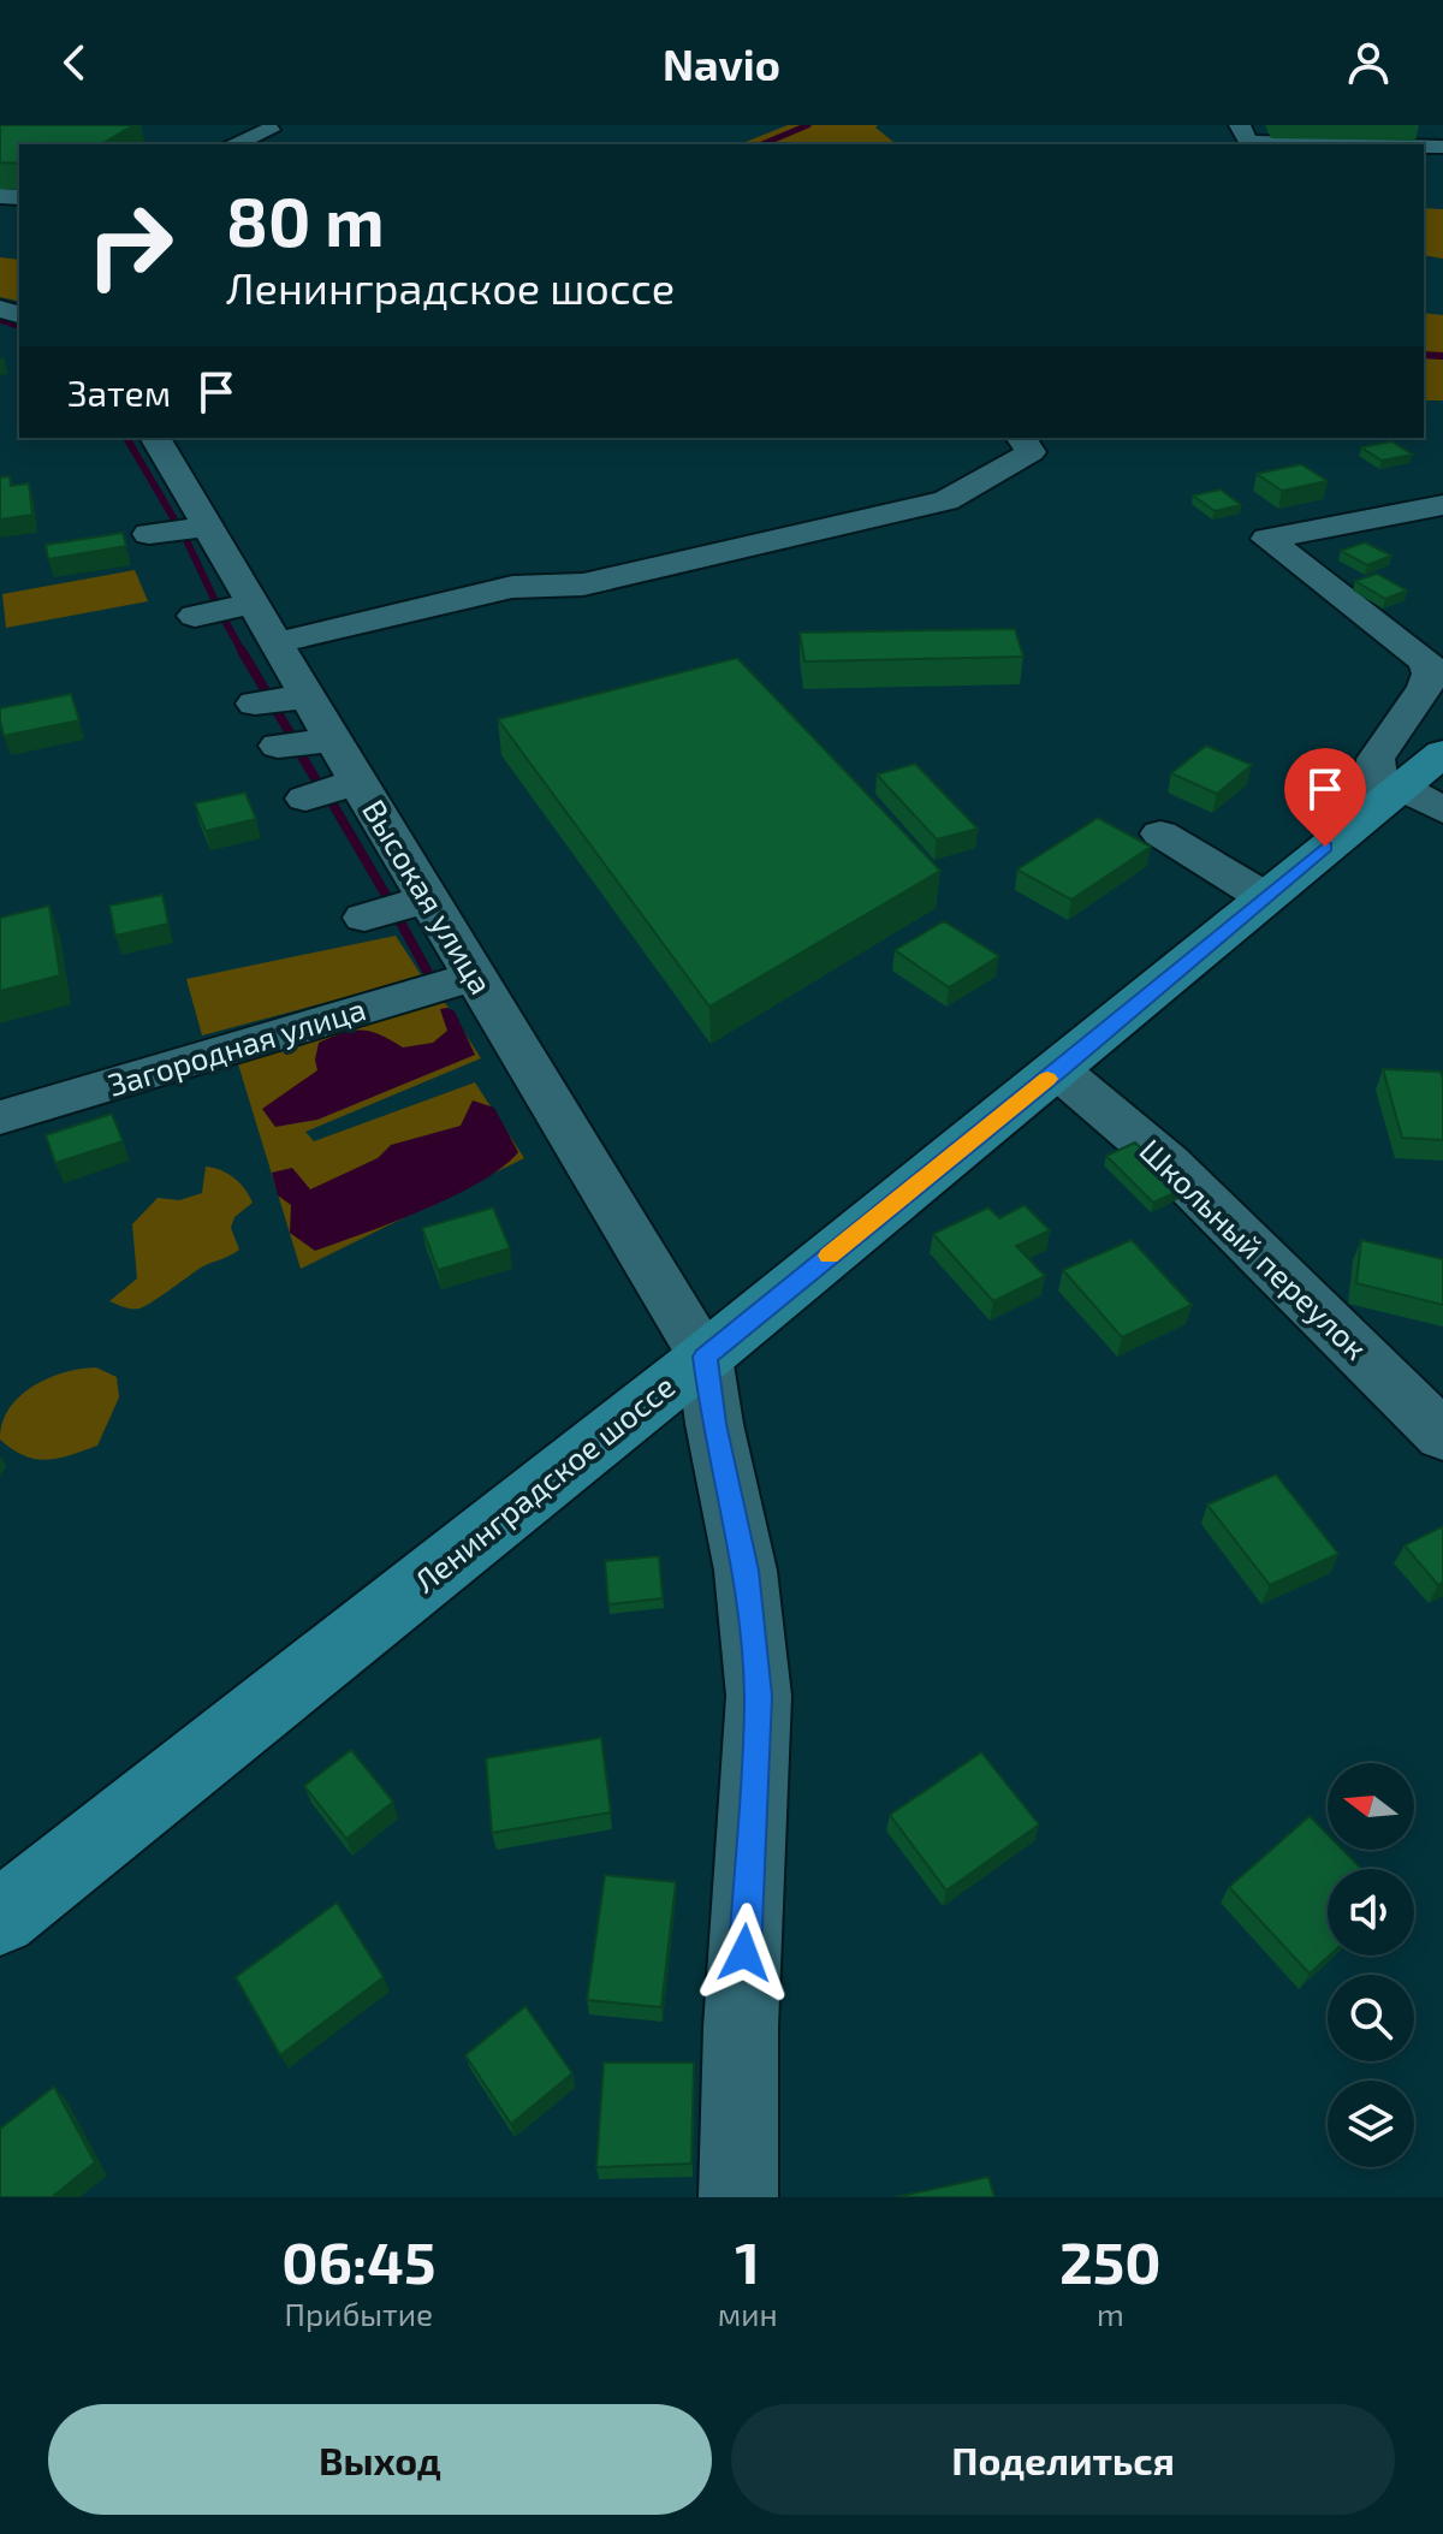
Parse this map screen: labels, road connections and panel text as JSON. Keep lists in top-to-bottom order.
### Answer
{
  "streets": {
    "main road": ["Ленинградское шоссе"],
    "street": ["Высокая улица", "Загородная улица", "Школьный переулок"]
  },
  "crossings": [
    ["Высокая улица", "Загородная улица"],
    ["Высокая улица", "Ленинградское шоссе"],
    ["Школьный переулок", "Ленинградское шоссе"]
  ],
  "north": "left",
  "page": {
    "header": "Navio",
    "turn": ["80 m", "Ленинградское шоссе"],
    "then": "Затем",
    "eta": [
      "06:45",
      "Прибытие",
      "1",
      "мин",
      "250",
      "m"
    ],
    "buttons": ["Выход", "Поделиться"]
  }
}
